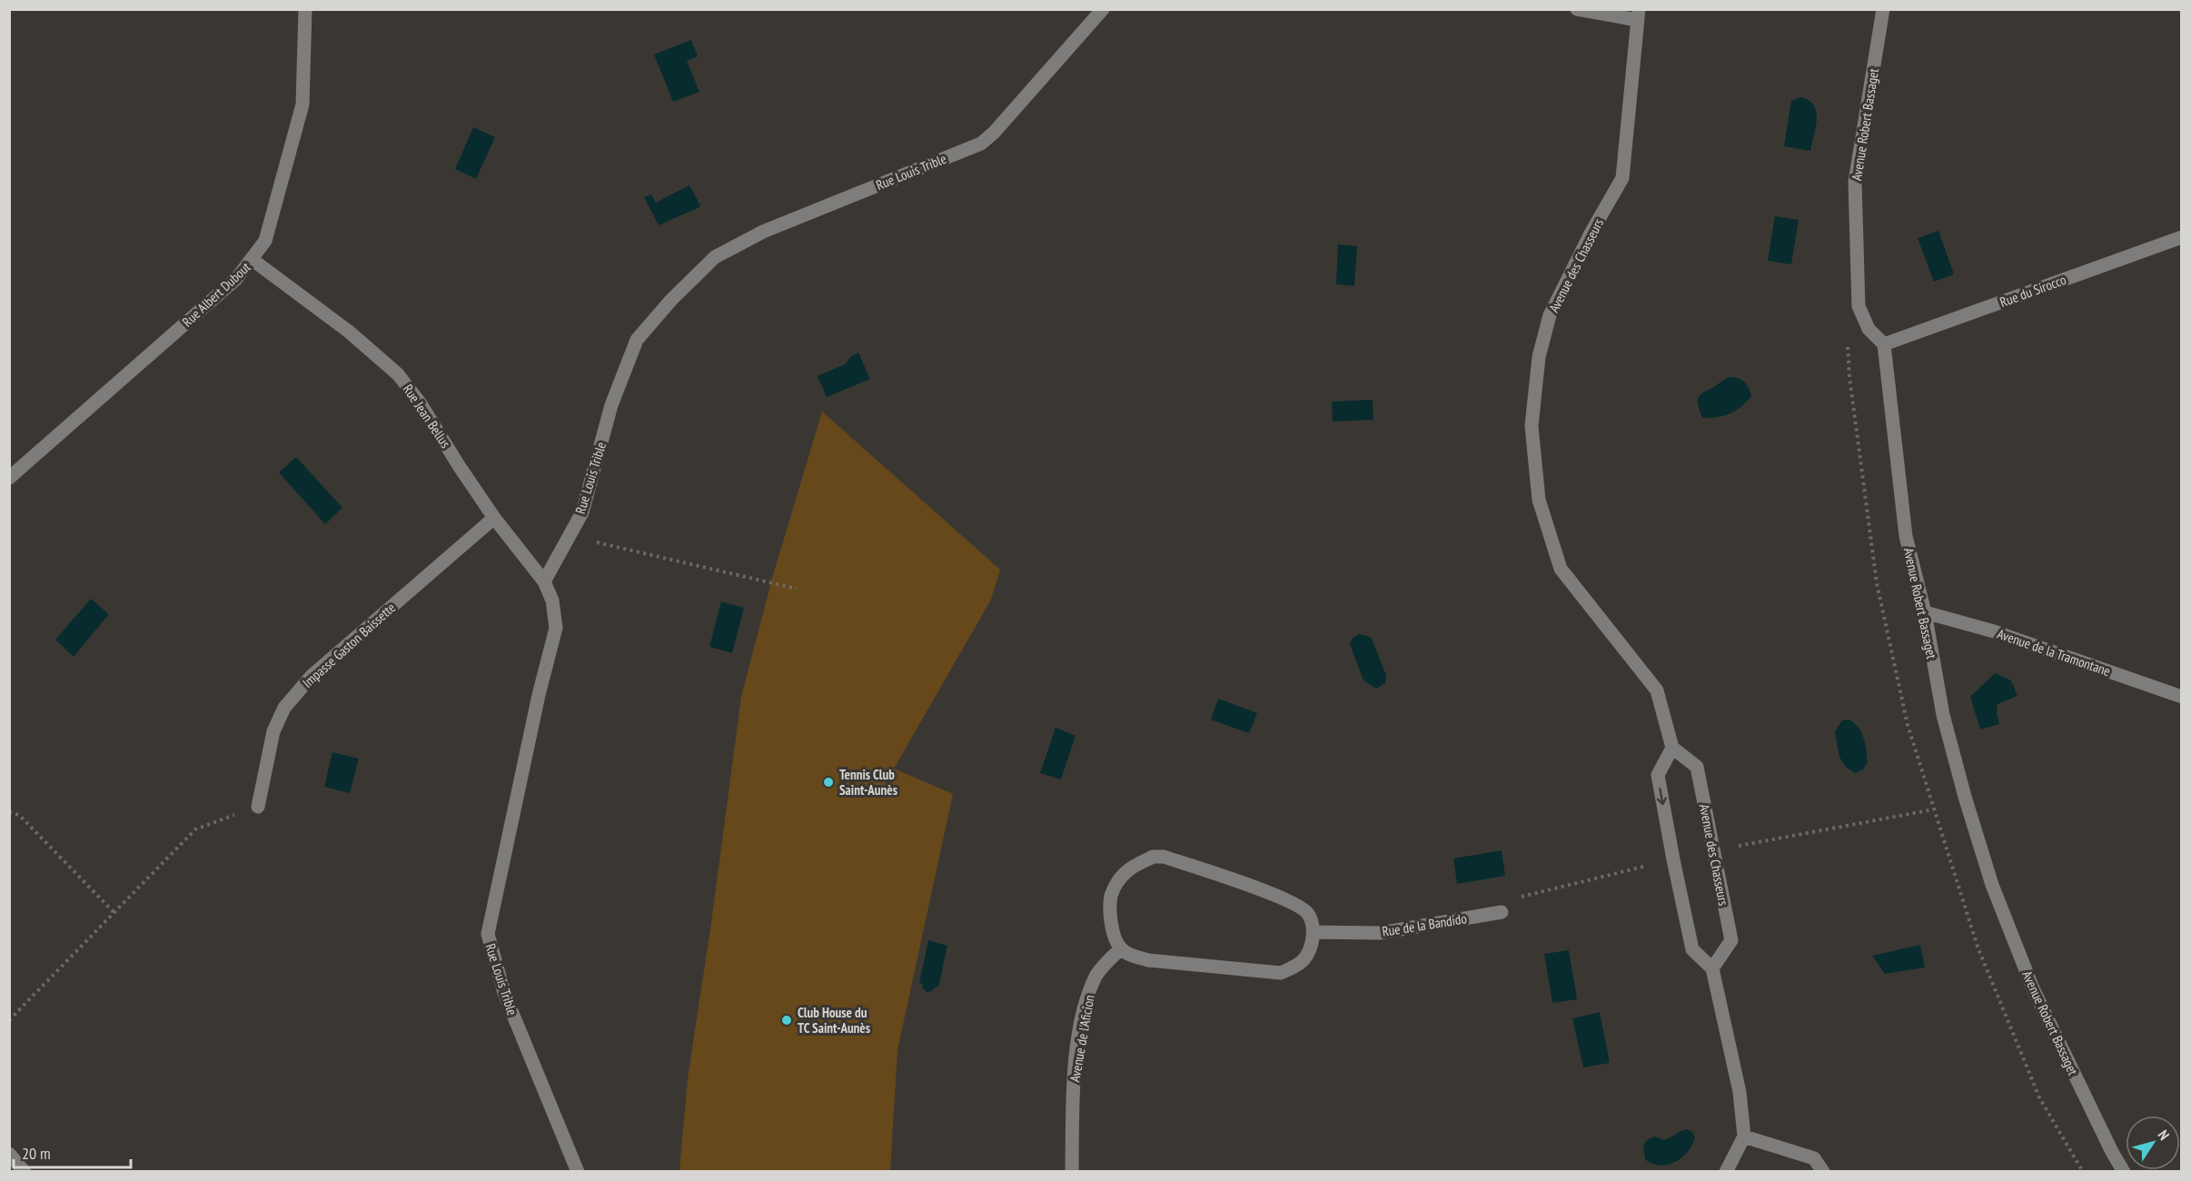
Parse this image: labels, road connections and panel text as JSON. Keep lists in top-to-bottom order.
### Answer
{
  "streets": {
    "street": [
      "Avenue Robert Bassaget",
      "Rue Louis Trible",
      "Avenue des Chasseurs",
      "Rue du Sirocco",
      "Rue Albert Dubout",
      "Rue Jean Bellus",
      "Impasse Gaston Baissette",
      "Avenue de la Tramontane",
      "Rue de la Bandido",
      "Avenue de l'Aficion"
    ]
  },
  "crossings": [
    ["Avenue Robert Bassaget", "Rue du Sirocco"],
    ["Avenue Robert Bassaget", "Avenue de la Tramontane"],
    ["Rue Louis Trible", "Rue Jean Bellus"],
    ["Rue Albert Dubout", "Rue Jean Bellus"],
    ["Rue Jean Bellus", "Impasse Gaston Baissette"]
  ],
  "places": ["Tennis Club Saint-Aunès", "Club House du TC Saint-Aunès"],
  "scale_bar": "20 m",
  "north": "top right"
}
